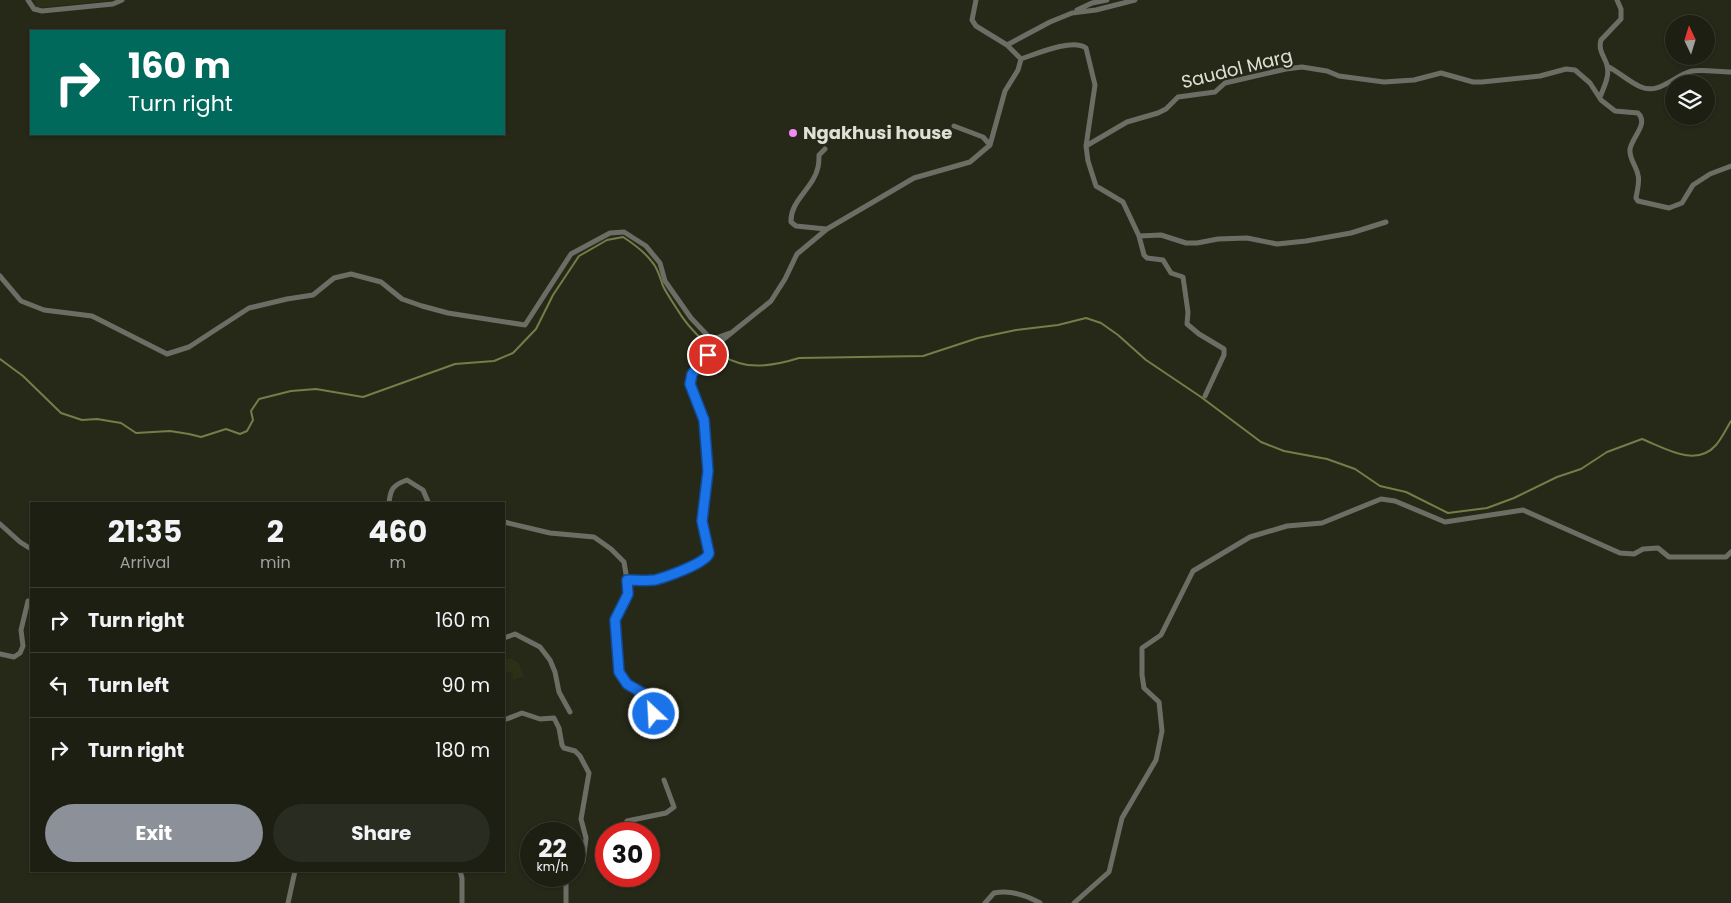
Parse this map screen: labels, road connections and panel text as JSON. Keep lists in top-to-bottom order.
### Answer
{
  "streets": {
    "street": ["Saudol Marg"]
  },
  "places": ["Ngakhusi house"],
  "north": "top",
  "page": {
    "turn": ["160 m", "Turn right"],
    "eta": [
      "21:35",
      "Arrival",
      "2",
      "min",
      "460",
      "m"
    ],
    "list": [
      {
        "name": "Turn right",
        "value": "160 m"
      },
      {
        "name": "Turn left",
        "value": "90 m"
      },
      {
        "name": "Turn right",
        "value": "180 m"
      }
    ],
    "buttons": ["Exit", "Share"],
    "speed": "22 km/h",
    "limit": "30"
  }
}
